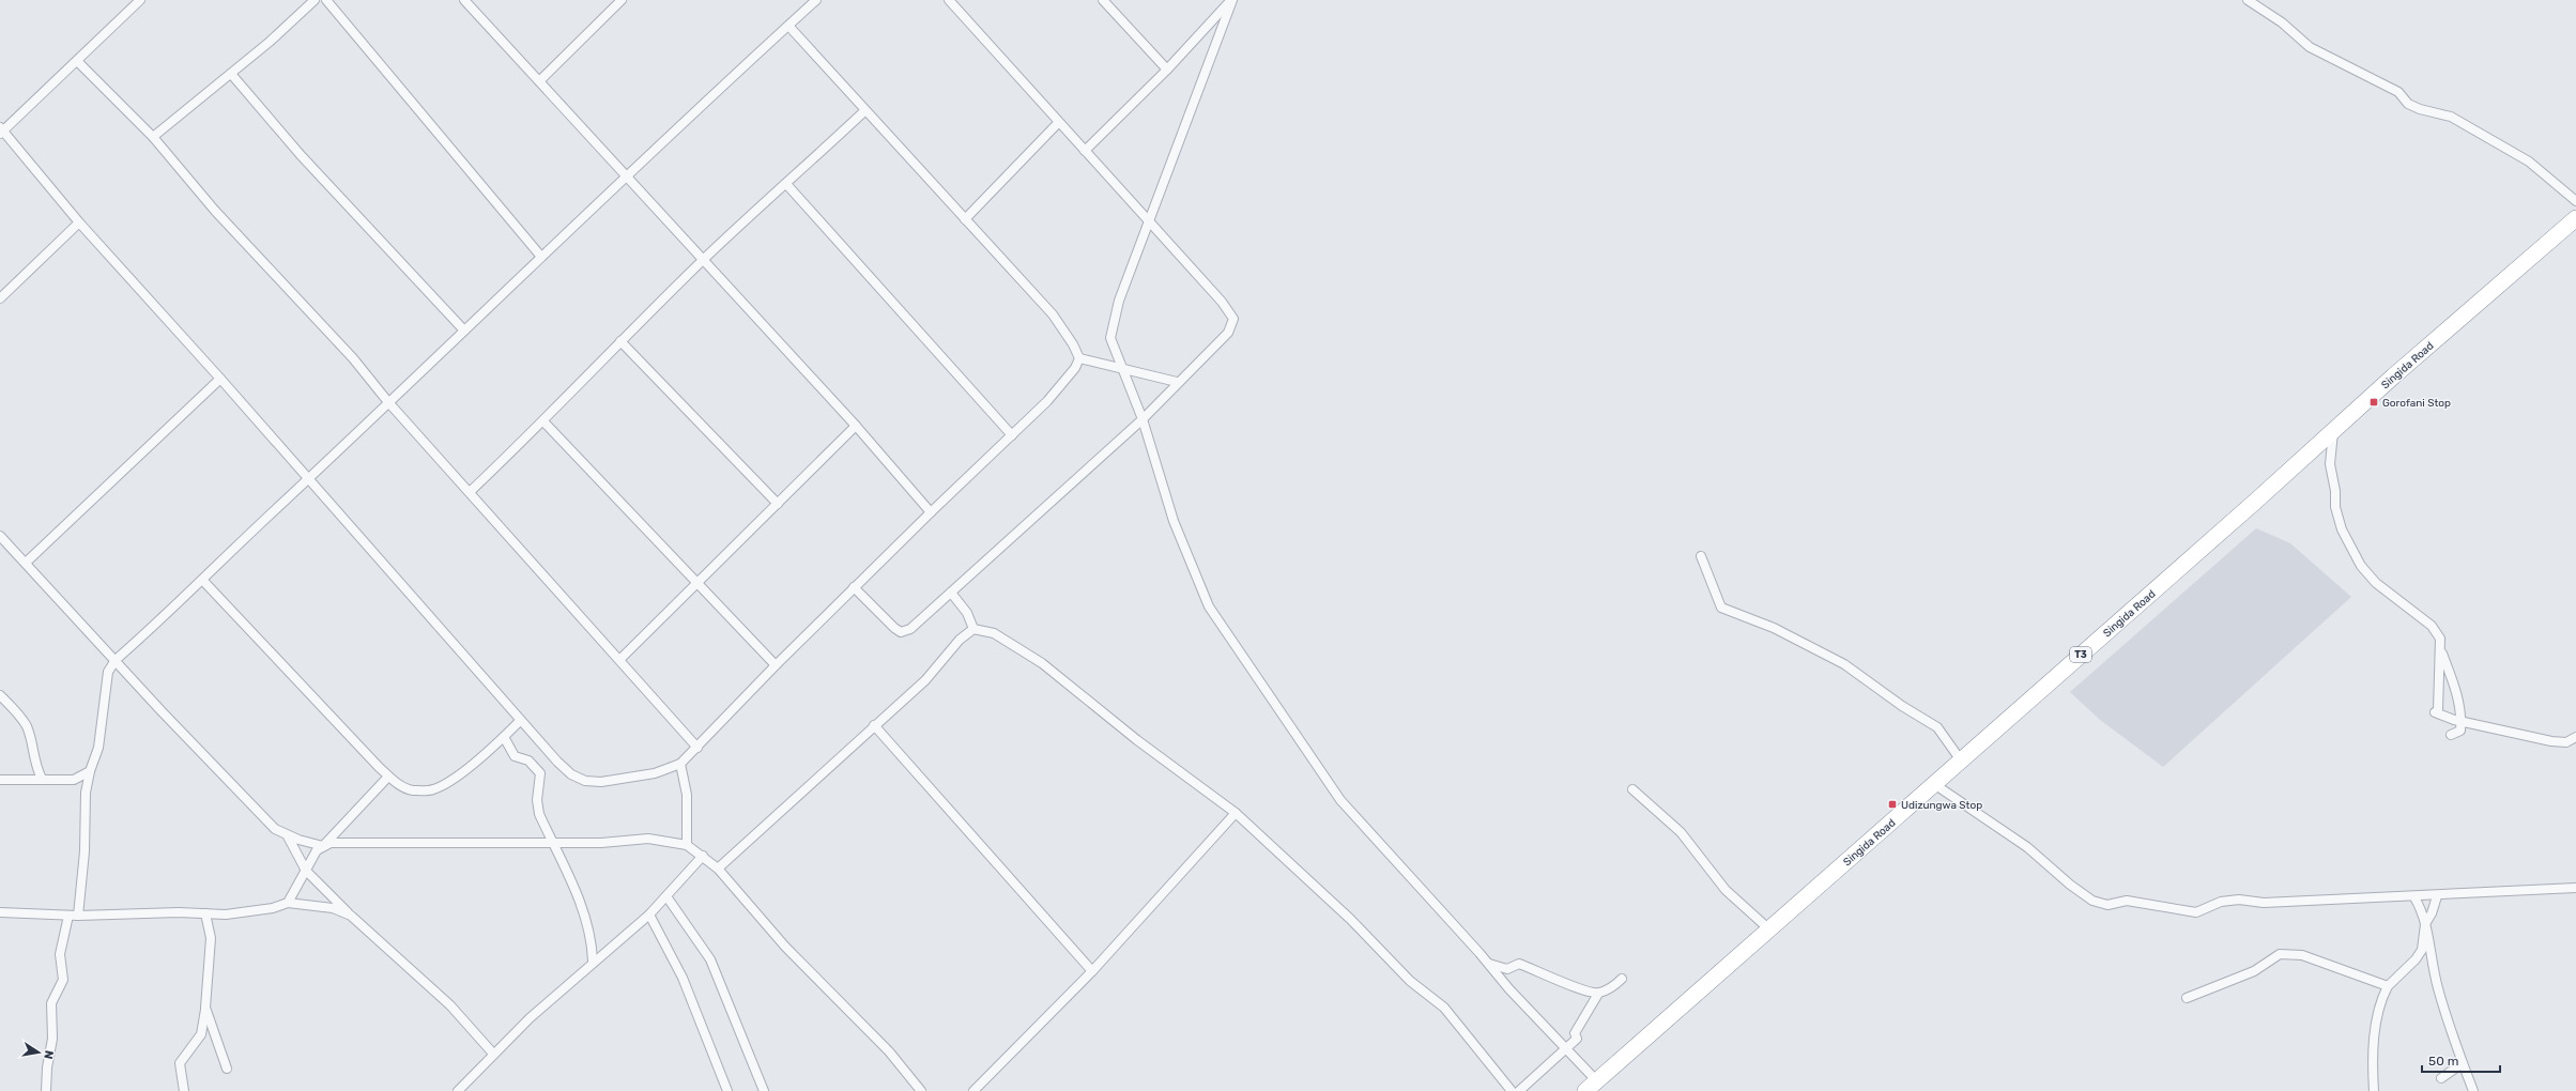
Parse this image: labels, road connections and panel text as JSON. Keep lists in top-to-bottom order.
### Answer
{
  "streets": {
    "highway": ["Singida Road", "T3"]
  },
  "places": {
    "transit": ["Gorofani Stop", "Udizungwa Stop"]
  },
  "scale_bar": "50 m",
  "north": "right"
}
